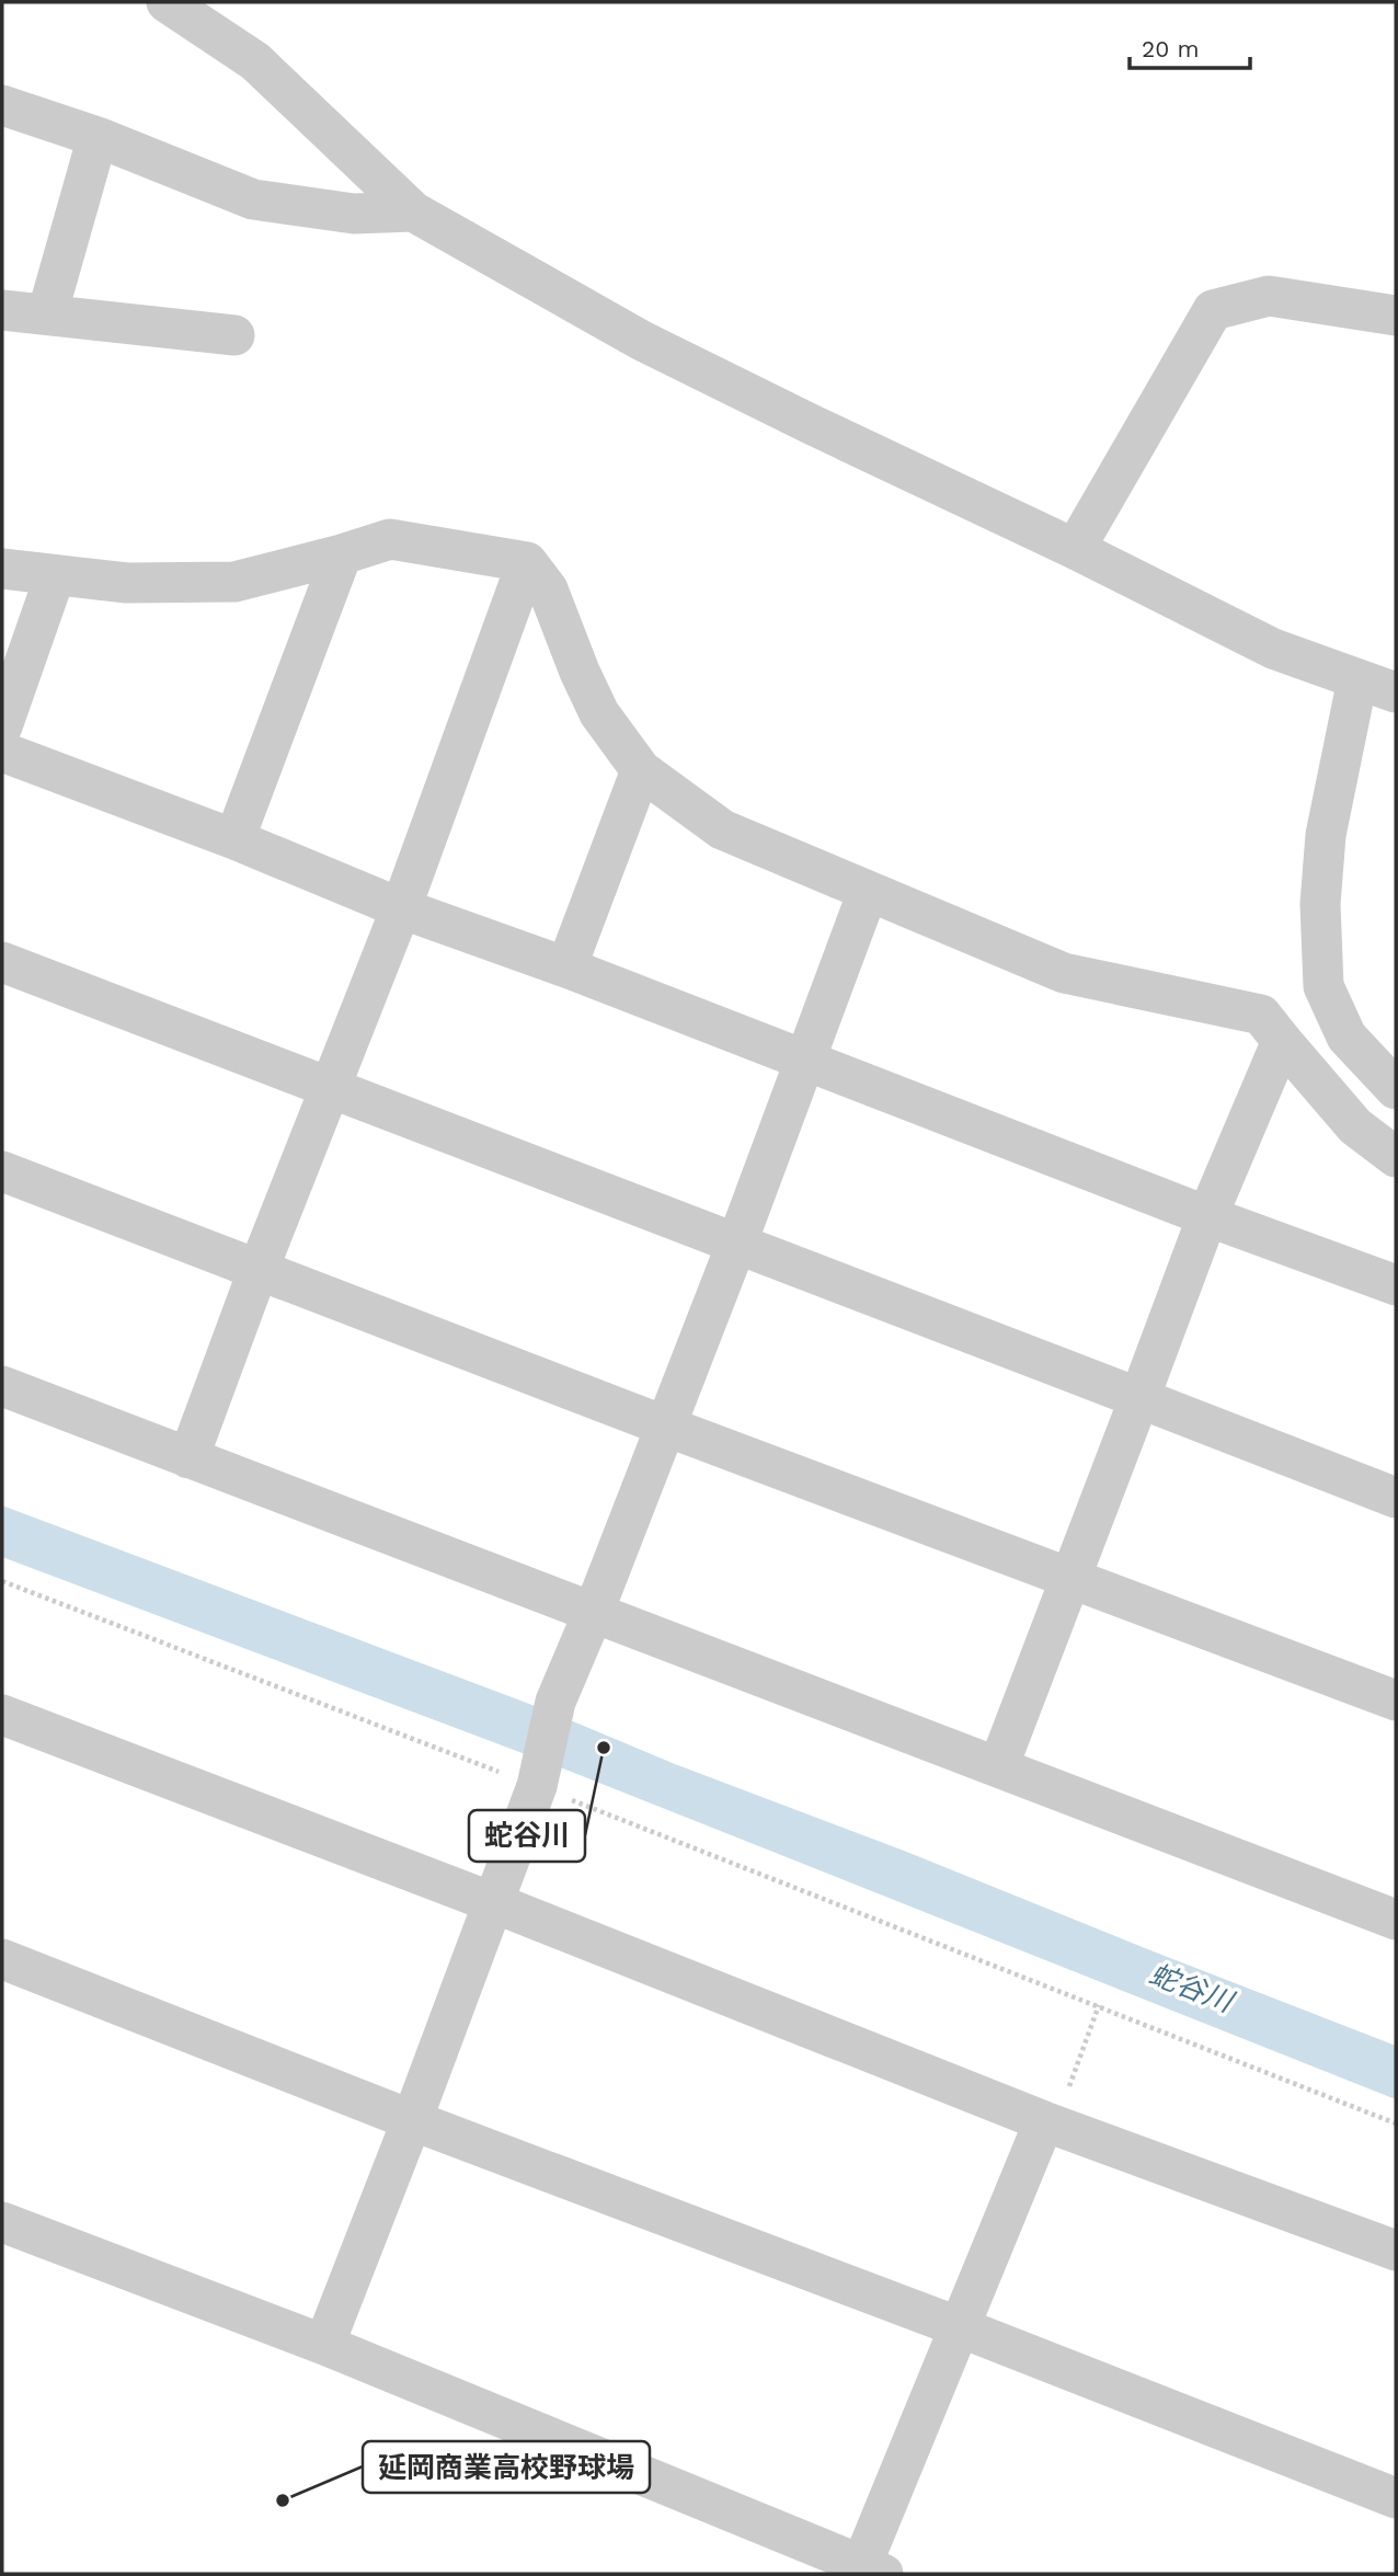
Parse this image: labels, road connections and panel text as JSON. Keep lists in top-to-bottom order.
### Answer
{
  "water": ["蛇谷川"],
  "places": ["蛇谷川", "延岡商業高校野球場"],
  "scale_bar": "20 m"
}
